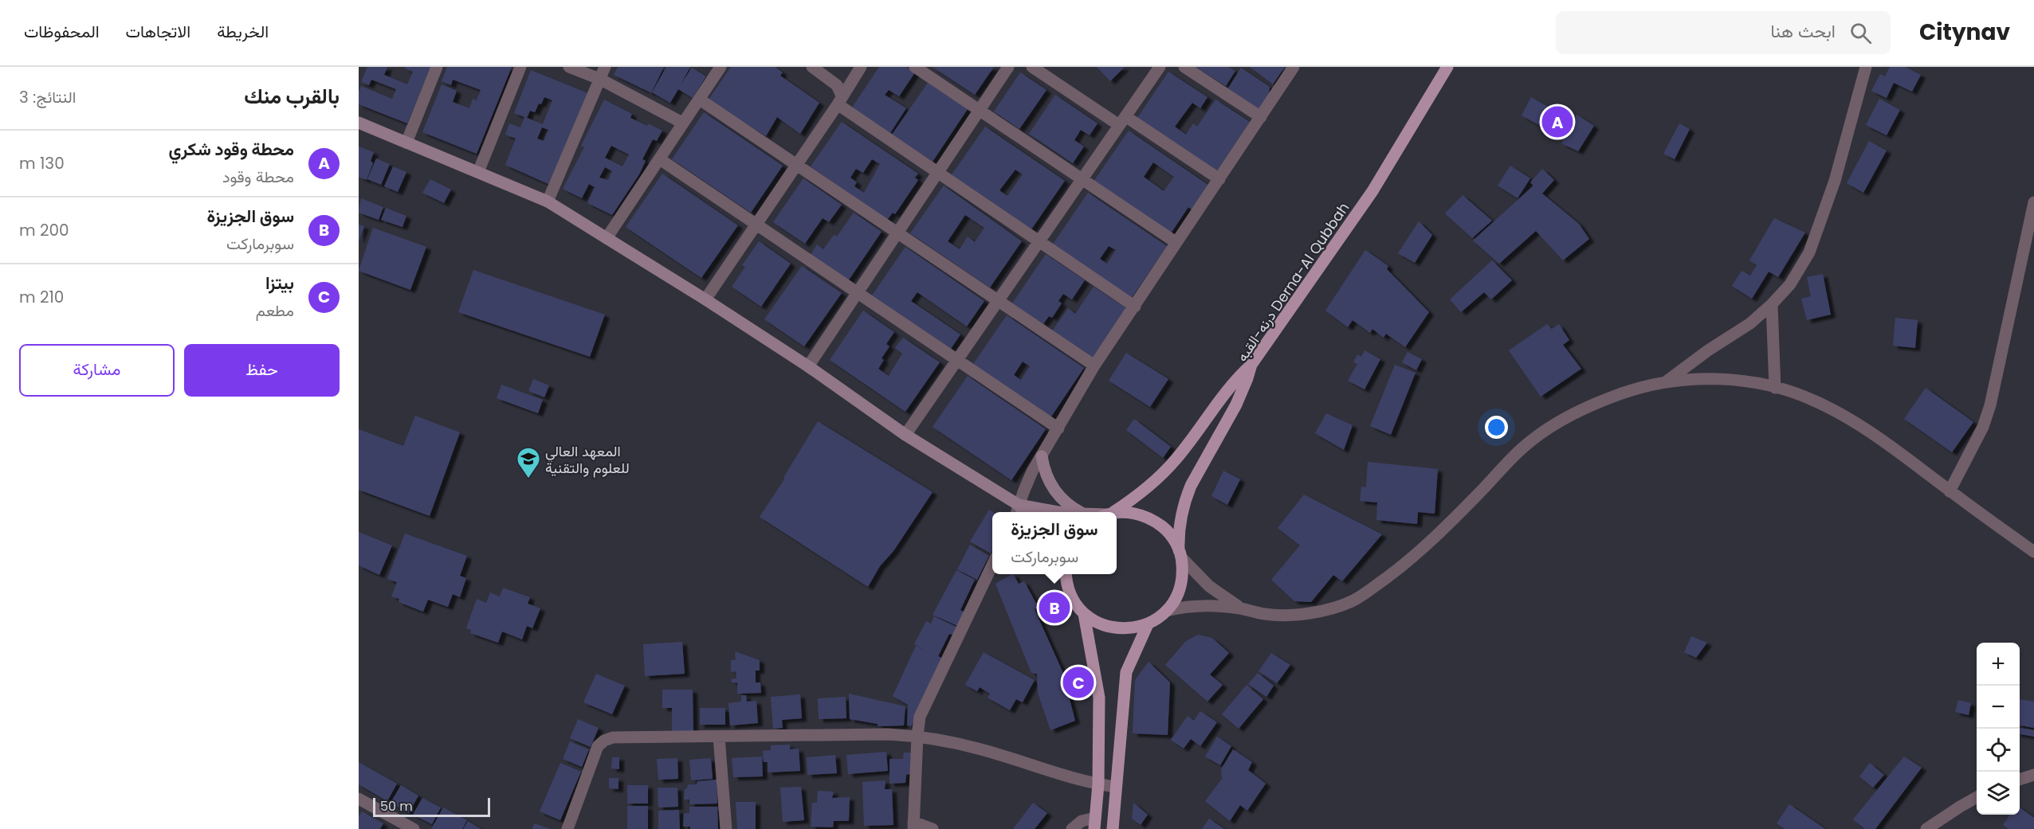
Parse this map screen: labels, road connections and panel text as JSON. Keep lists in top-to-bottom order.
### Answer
{
  "streets": {
    "main road": ["درنه-القبه Derna-Al Qubbah"]
  },
  "places": {
    "school or university": ["المعهد العالي للعلوم والتقنية"]
  },
  "scale_bar": "50 m",
  "page": {
    "header": "Citynav",
    "search": "ابحث هنا",
    "nav": ["الخريطة", "الاتجاهات", "المحفوظات"],
    "heading": ["بالقرب منك", "النتائج: 3"],
    "pins": ["A", "B", "C"],
    "list": [
      {
        "mark": "A",
        "name": "محطة وقود شكري",
        "note": "محطة وقود",
        "value": "130 m"
      },
      {
        "mark": "B",
        "name": "سوق الجزيزة",
        "note": "سوبرماركت",
        "value": "200 m"
      },
      {
        "mark": "C",
        "name": "بيتزا",
        "note": "مطعم",
        "value": "210 m"
      }
    ],
    "buttons": ["حفظ", "مشاركة"],
    "popup": ["سوق الجزيزة", "سوبرماركت"],
    "map_buttons": ["+", "−"],
    "scale": "50 m"
  }
}
